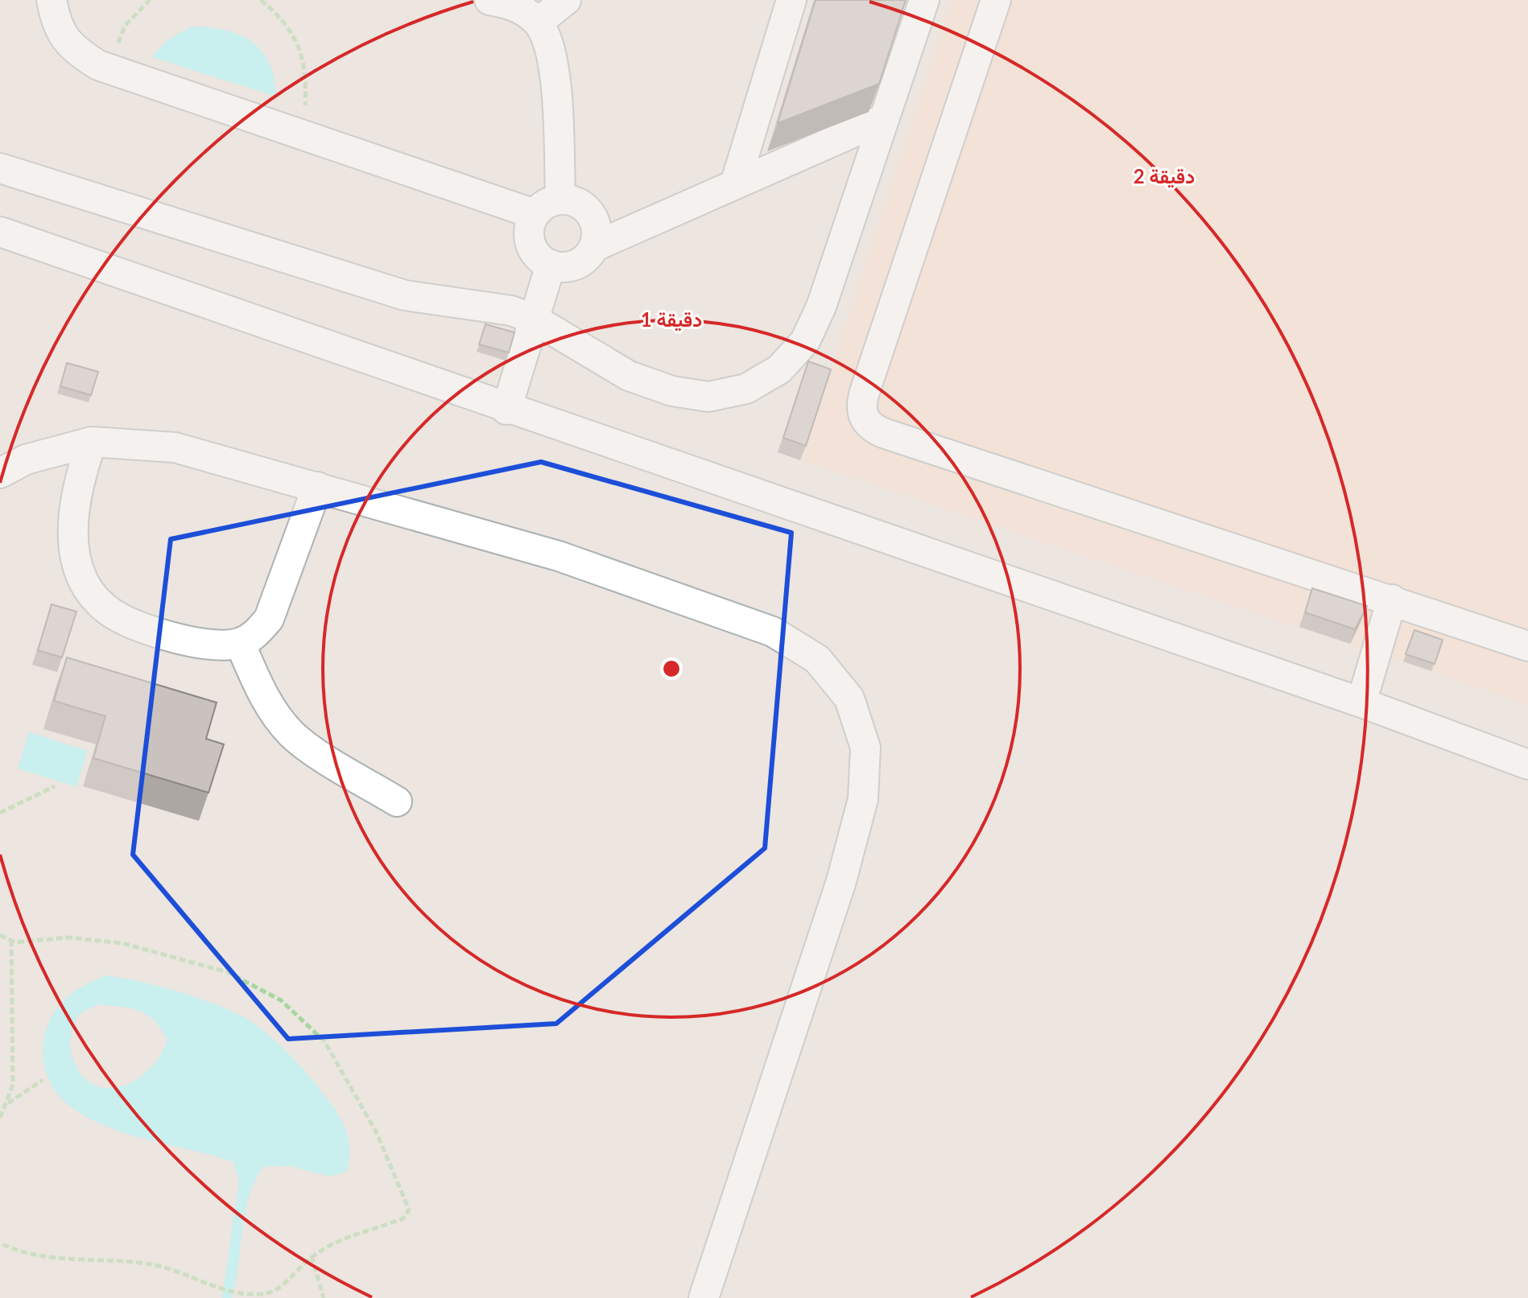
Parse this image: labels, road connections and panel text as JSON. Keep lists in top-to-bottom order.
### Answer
{
  "rings": ["2 دقيقة", "1 دقيقة"]
}
